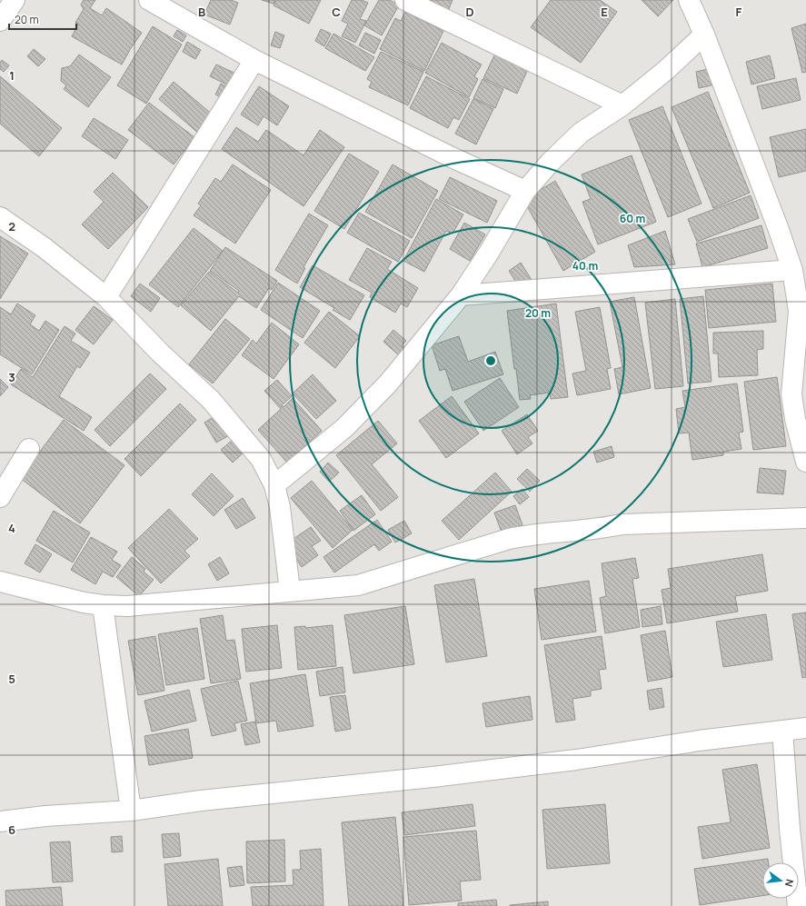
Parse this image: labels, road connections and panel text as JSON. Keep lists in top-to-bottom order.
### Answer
{
  "scale_bar": "20 m",
  "north": "right",
  "grid": {
    "columns": [
      "B",
      "C",
      "D",
      "E",
      "F"
    ],
    "rows": [
      "1",
      "2",
      "3",
      "4",
      "5",
      "6"
    ]
  },
  "rings": ["60 m", "40 m", "20 m"]
}
